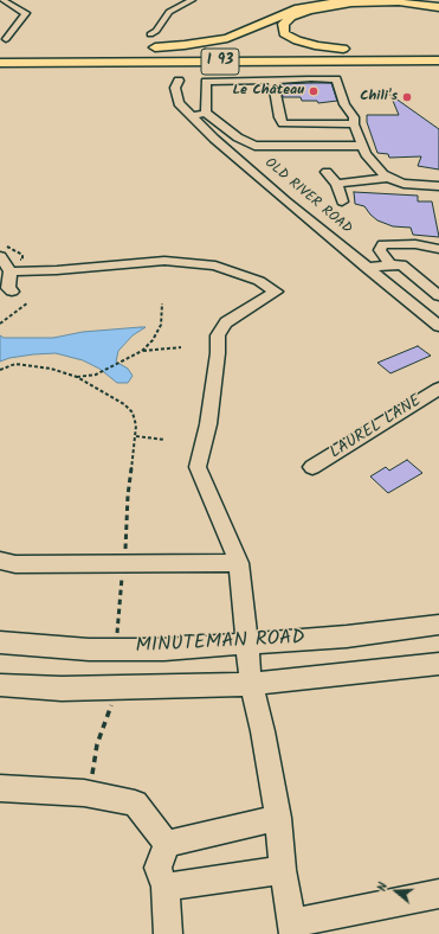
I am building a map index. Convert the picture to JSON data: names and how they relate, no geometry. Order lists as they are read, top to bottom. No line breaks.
{"streets":{"highway":["I 93"],"street":["OLD RIVER ROAD","LAUREL LANE","MINUTEMAN ROAD"]},"places":["Le Château","Chili's"],"north":"left"}
